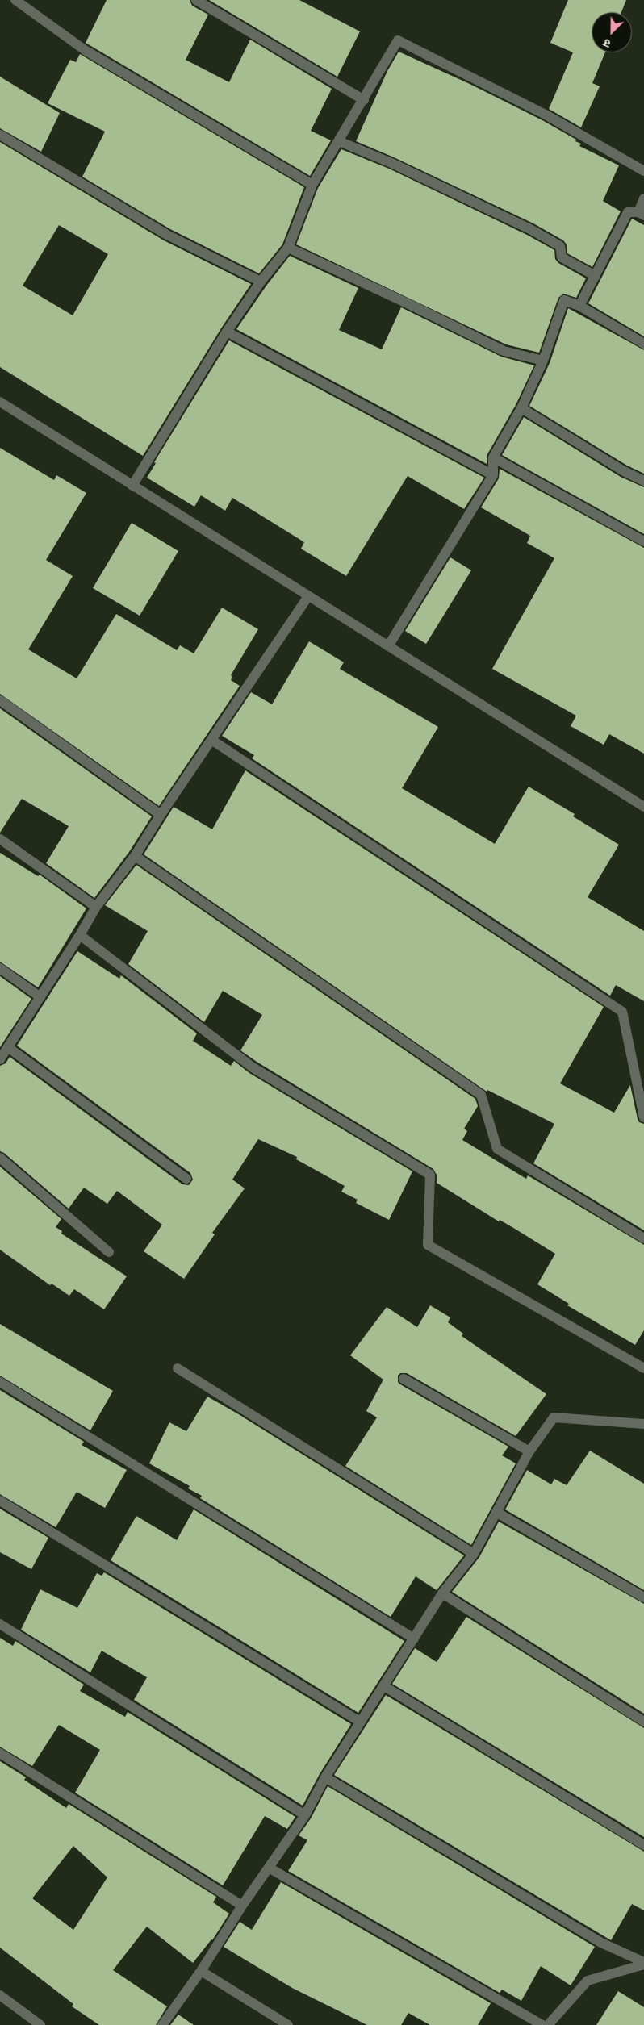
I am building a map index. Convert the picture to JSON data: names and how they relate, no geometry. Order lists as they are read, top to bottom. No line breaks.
{"north":"bottom left"}
